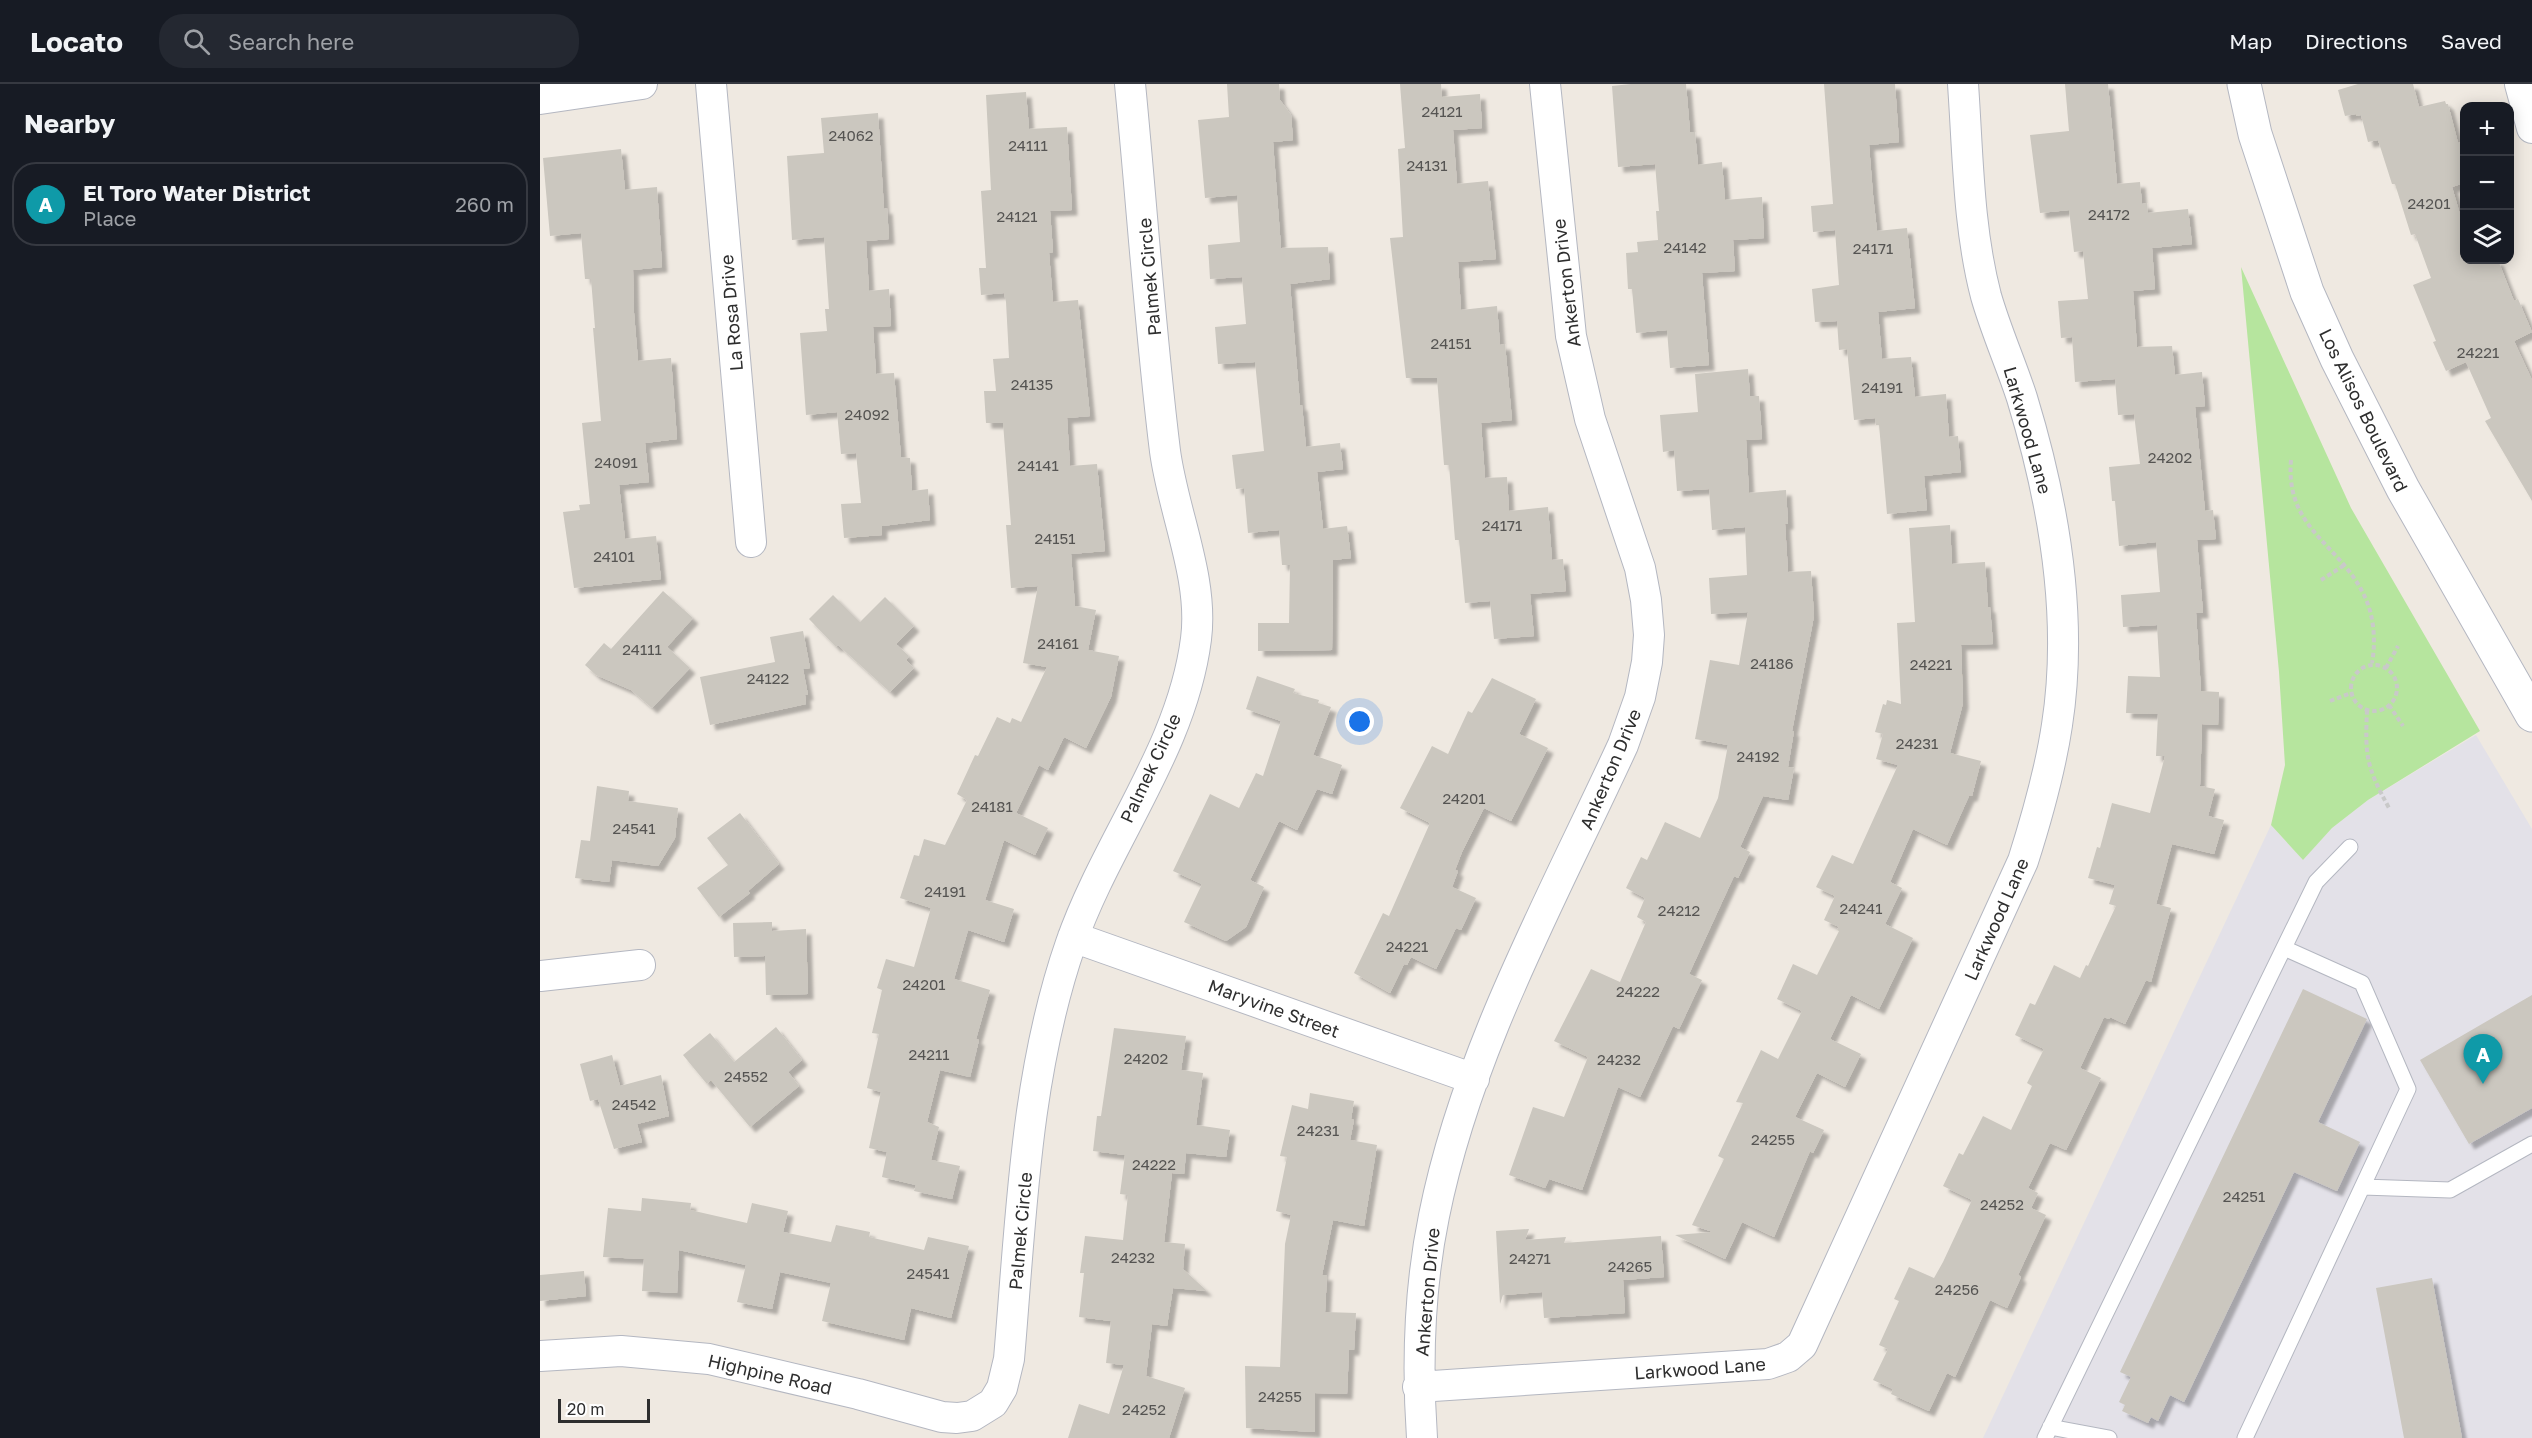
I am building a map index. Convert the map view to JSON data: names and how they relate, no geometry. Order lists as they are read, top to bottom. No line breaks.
{"streets":{"main road":["Los Alisos Boulevard"],"street":["Palmek Circle","Ankerton Drive","La Rosa Drive","Larkwood Lane","Maryvine Street","Highpine Road"]},"crossings":[["Palmek Circle","Maryvine Street"],["Palmek Circle","Highpine Road"],["Ankerton Drive","Larkwood Lane"],["Ankerton Drive","Maryvine Street"]],"house_numbers":["24121","24062","24111","24131","24201","24172","24121","24142","24171","24151","24221","24135","24191","24092","24202","24091","24141","24171","24151","24101","24161","24111","24186","24221","24122","24231","24192","24201","24181","24541","24191","24241","24212","24221","24201","24222","24211","24202","24232","24552","24542","24231","24255","24222","24251","24252","24232","24271","24265","24541","24256","24255","24252"],"scale_bar":"20 m","page":{"header":"Locato","search":"Search here","nav":["Map","Directions","Saved"],"heading":"Nearby","map_buttons":["+","−"],"list":[{"mark":"A","name":"El Toro Water District","note":"Place","value":"260 m"}],"pins":"A","scale":"20 m"}}
